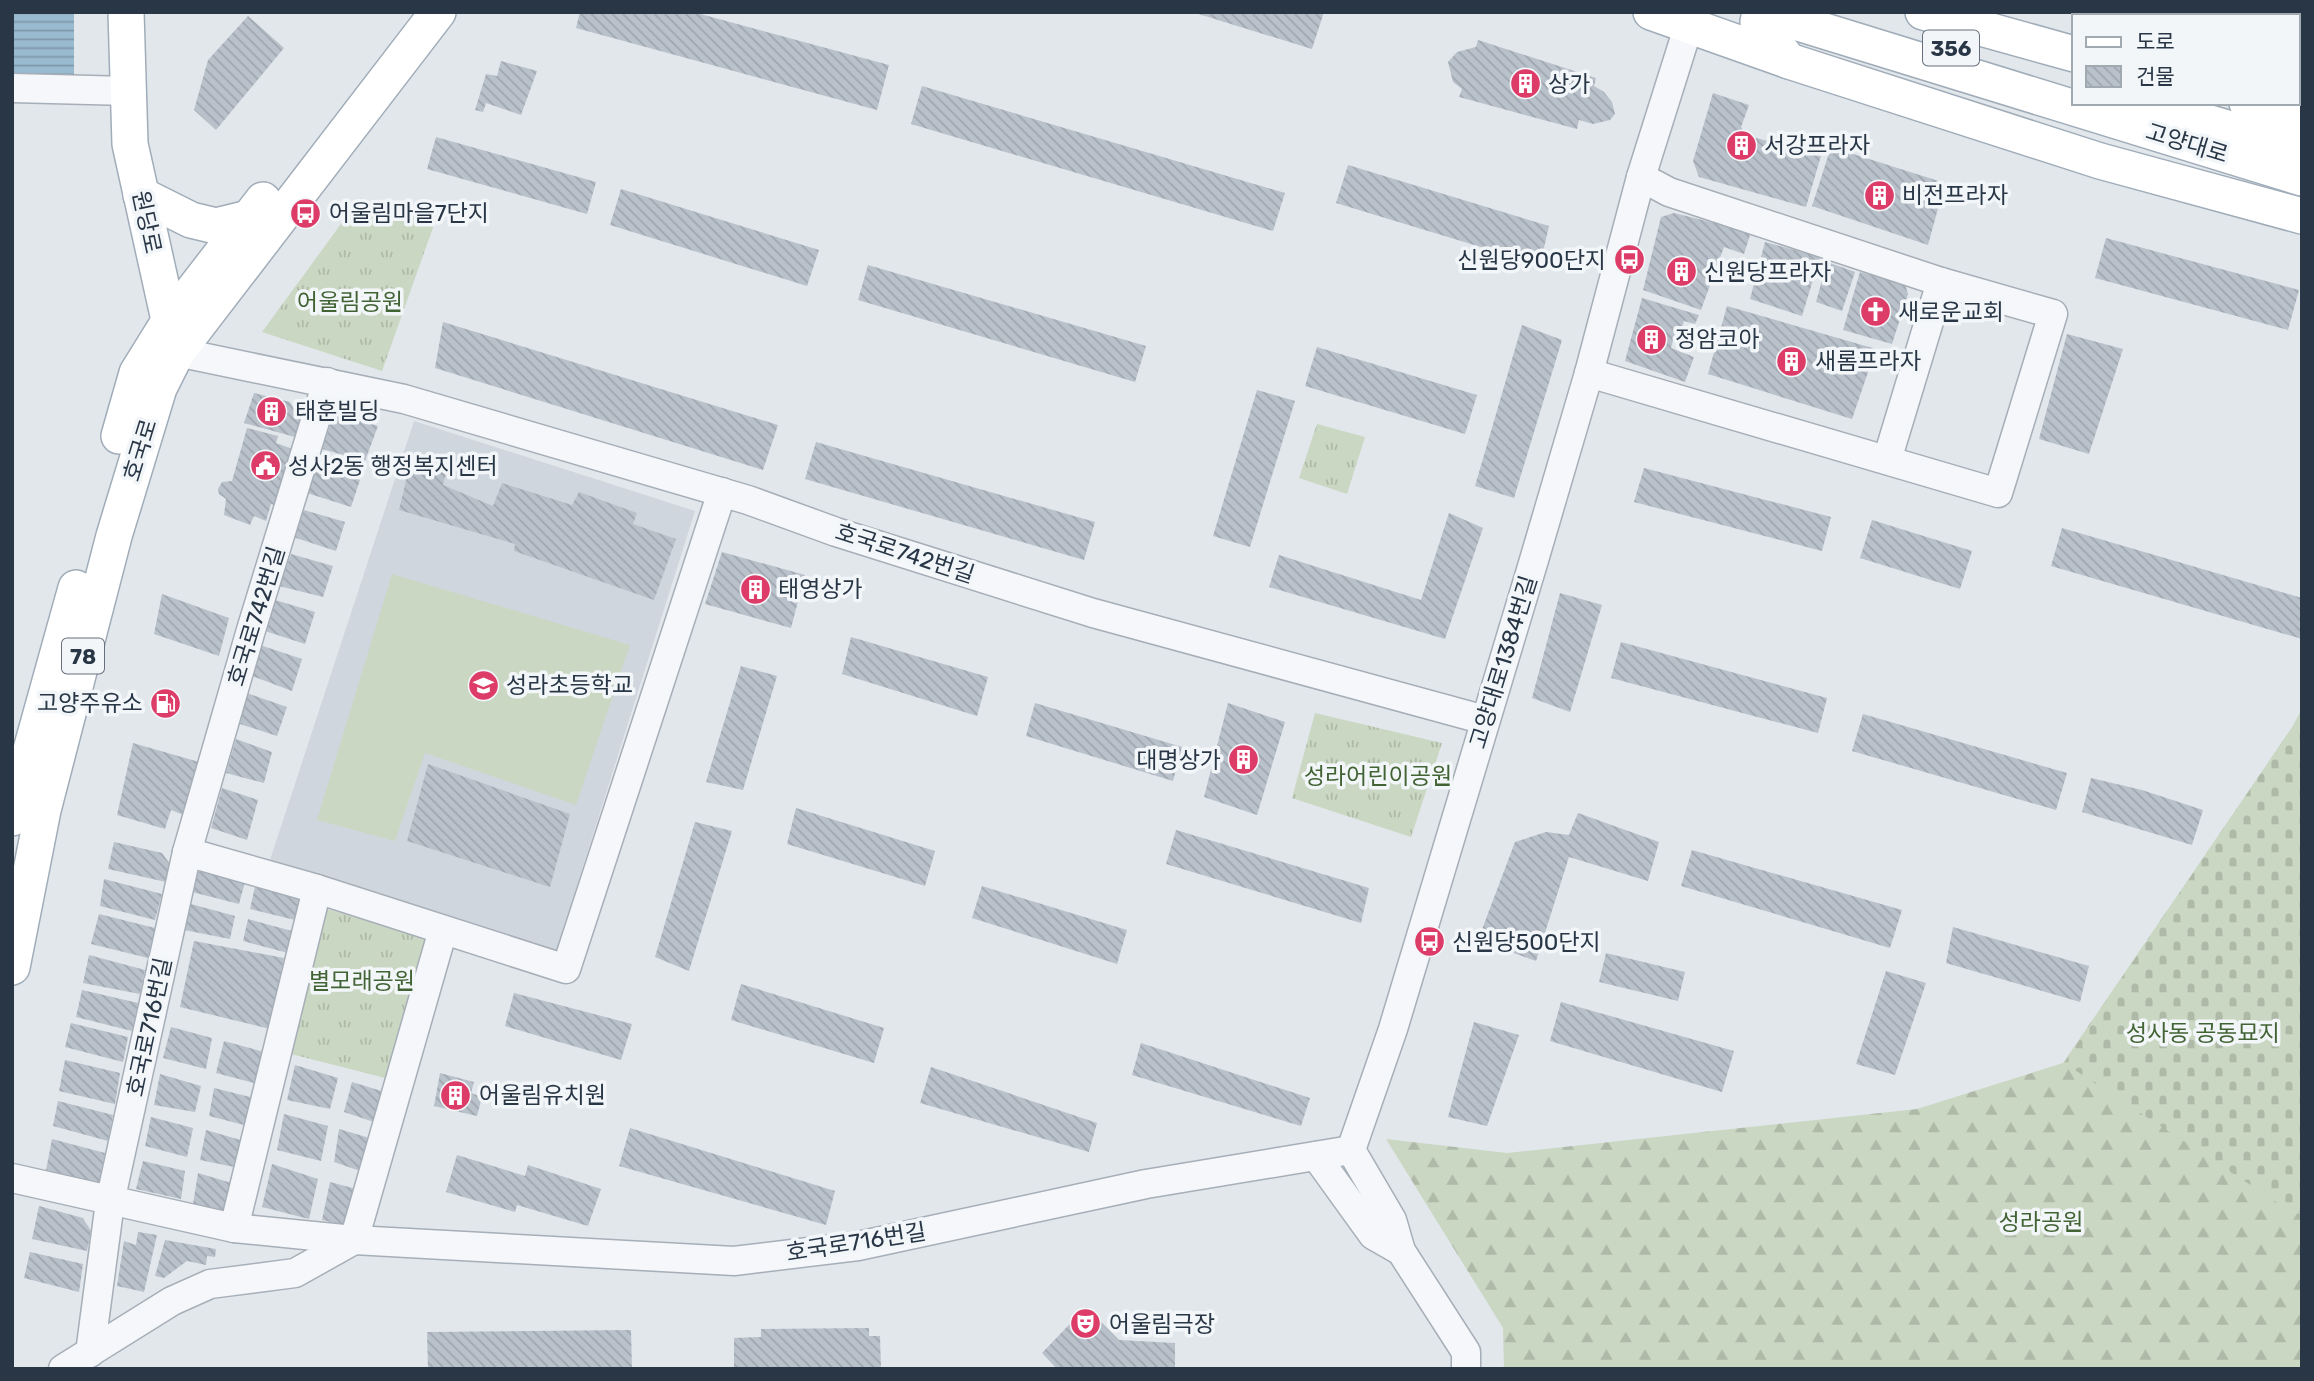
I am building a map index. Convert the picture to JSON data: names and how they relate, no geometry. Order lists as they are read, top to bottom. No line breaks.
{"streets":{"main road":["356","고양대로","원당로","호국로","78"],"street":["호국로742번길","고양대로1384번길","호국로716번길"]},"crossings":[["원당로","호국로"],["원당로","호국로742번길"],["호국로","호국로742번길"],["호국로742번길","고양대로1384번길"],["호국로742번길","호국로716번길"],["고양대로1384번길","호국로716번길"]],"parks":["어울림공원","성라어린이공원","별모래공원","성사동 공동묘지","성라공원"],"places":{"building":["상가","서강프라자","비전프라자","신원당프라자","정암코아","새롬프라자","태훈빌딩","태영상가","대명상가","어울림유치원"],"bus stop":["어울림마을7단지","신원당900단지","신원당500단지"],"church":["새로운교회"],"public building":["성사2동 행정복지센터"],"school or university":["성라초등학교"],"fuel station":["고양주유소"],"theatre":["어울림극장"]},"legend":["도로","건물"]}
